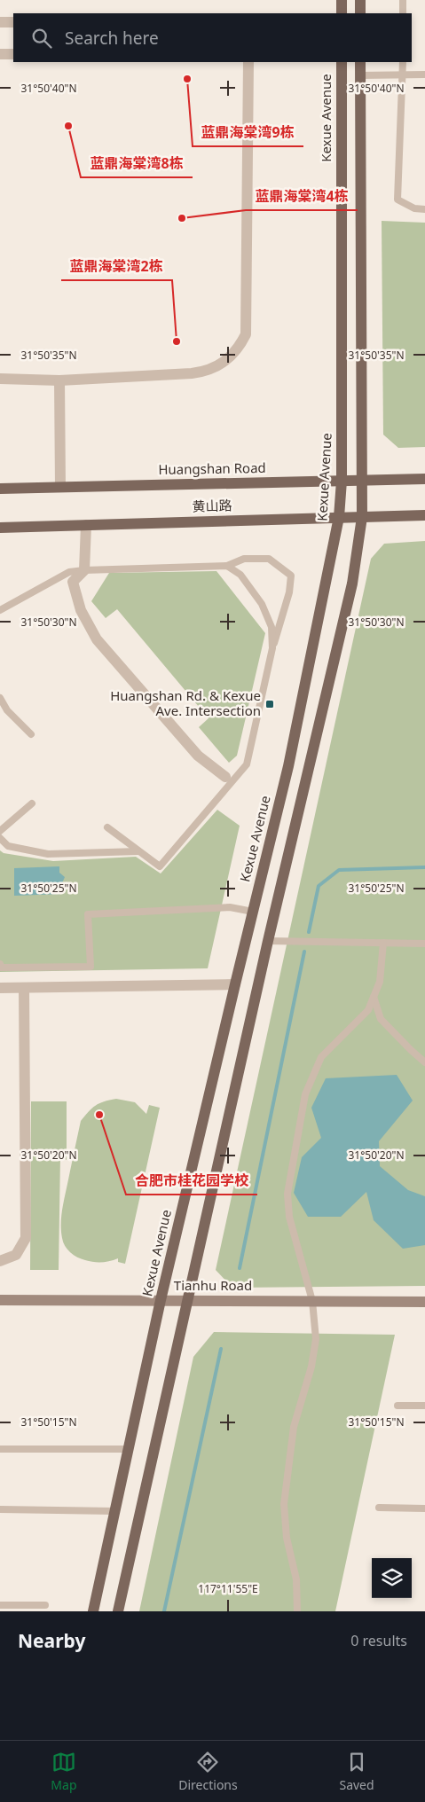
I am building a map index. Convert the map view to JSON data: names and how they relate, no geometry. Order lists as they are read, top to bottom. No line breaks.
{"streets":{"main road":["Kexue Avenue","Huangshan Road","黄山路"],"street":["Tianhu Road"]},"crossings":[["Kexue Avenue","Huangshan Road"],["Kexue Avenue","黄山路"],["Kexue Avenue","Tianhu Road"]],"places":{"other":["蓝鼎海棠湾9栋","蓝鼎海棠湾8栋","蓝鼎海棠湾4栋","蓝鼎海棠湾2栋","合肥市桂花园学校"],"transit":["Huangshan Rd. & Kexue Ave. Intersection"]},"page":{"search":"Search here","heading":["Nearby","0 results"],"nav":["Map","Directions","Saved"]},"coordinates":["31°50'40\"N","31°50'35\"N","31°50'30\"N","31°50'25\"N","31°50'20\"N","31°50'15\"N","117°11'55\"E"]}
